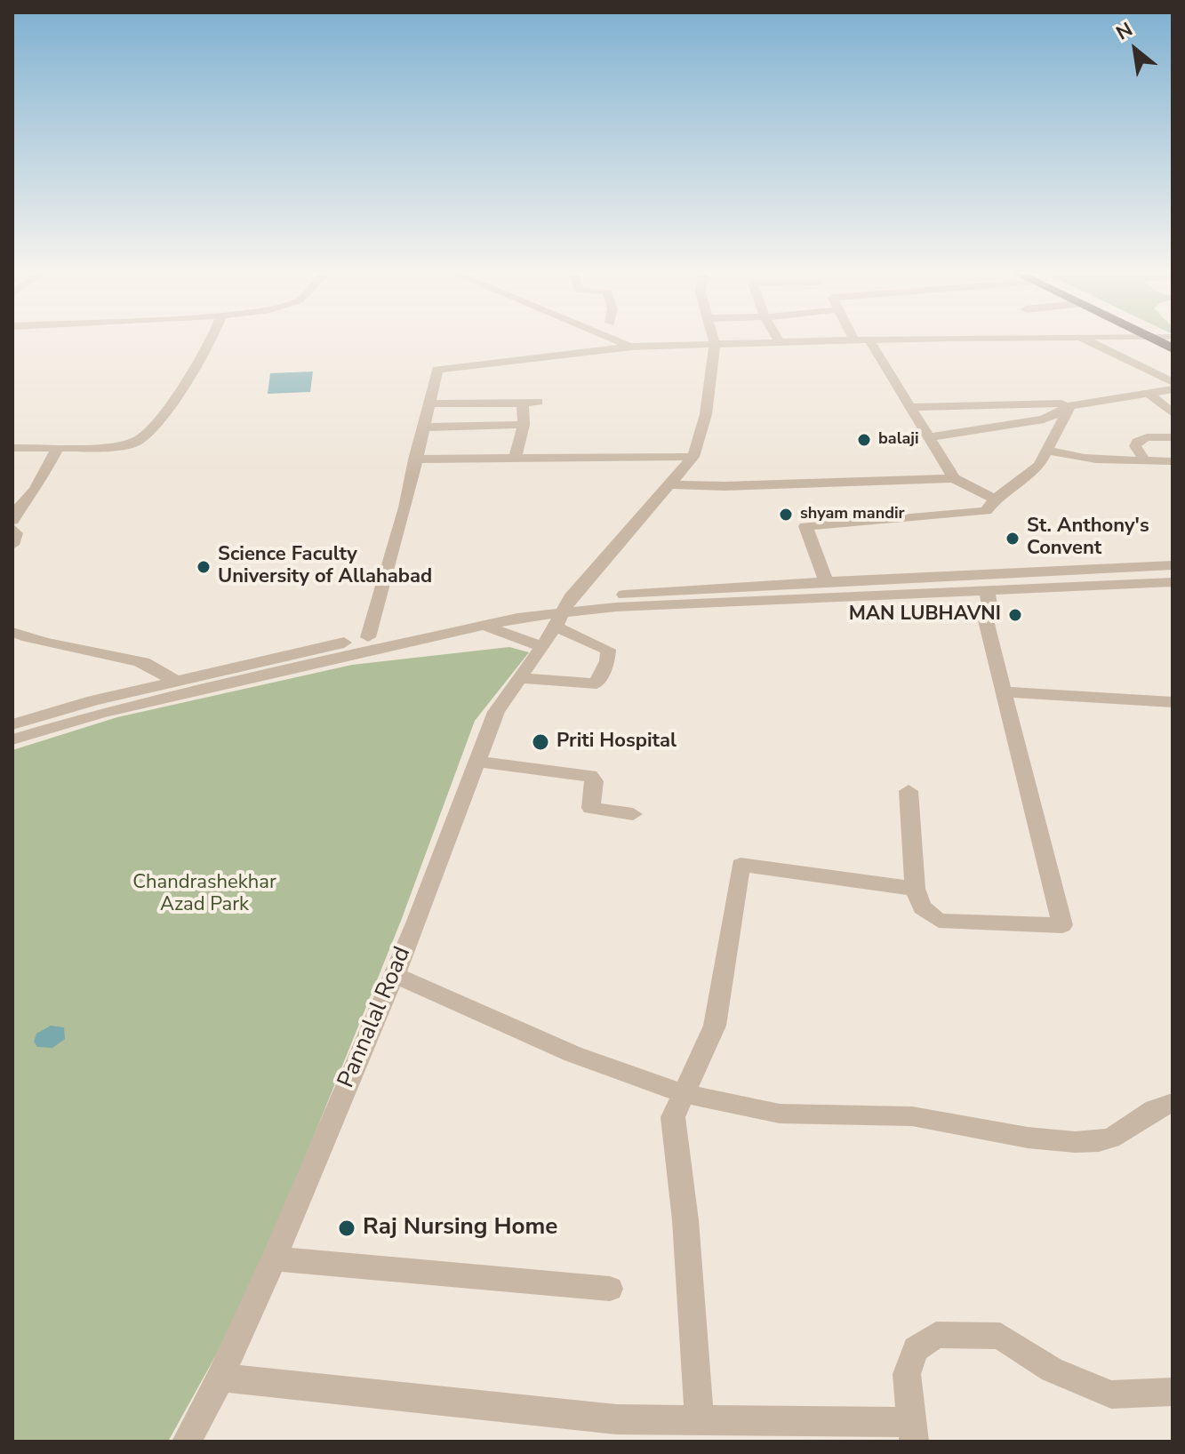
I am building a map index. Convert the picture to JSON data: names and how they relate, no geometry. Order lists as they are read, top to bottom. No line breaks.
{"streets":{"street":["Pannalal Road"]},"parks":["Chandrashekhar Azad Park"],"places":["balaji","shyam mandir","St. Anthony's Convent","Science Faculty University of Allahabad","MAN LUBHAVNI","Priti Hospital","Raj Nursing Home"],"north":"top left"}
